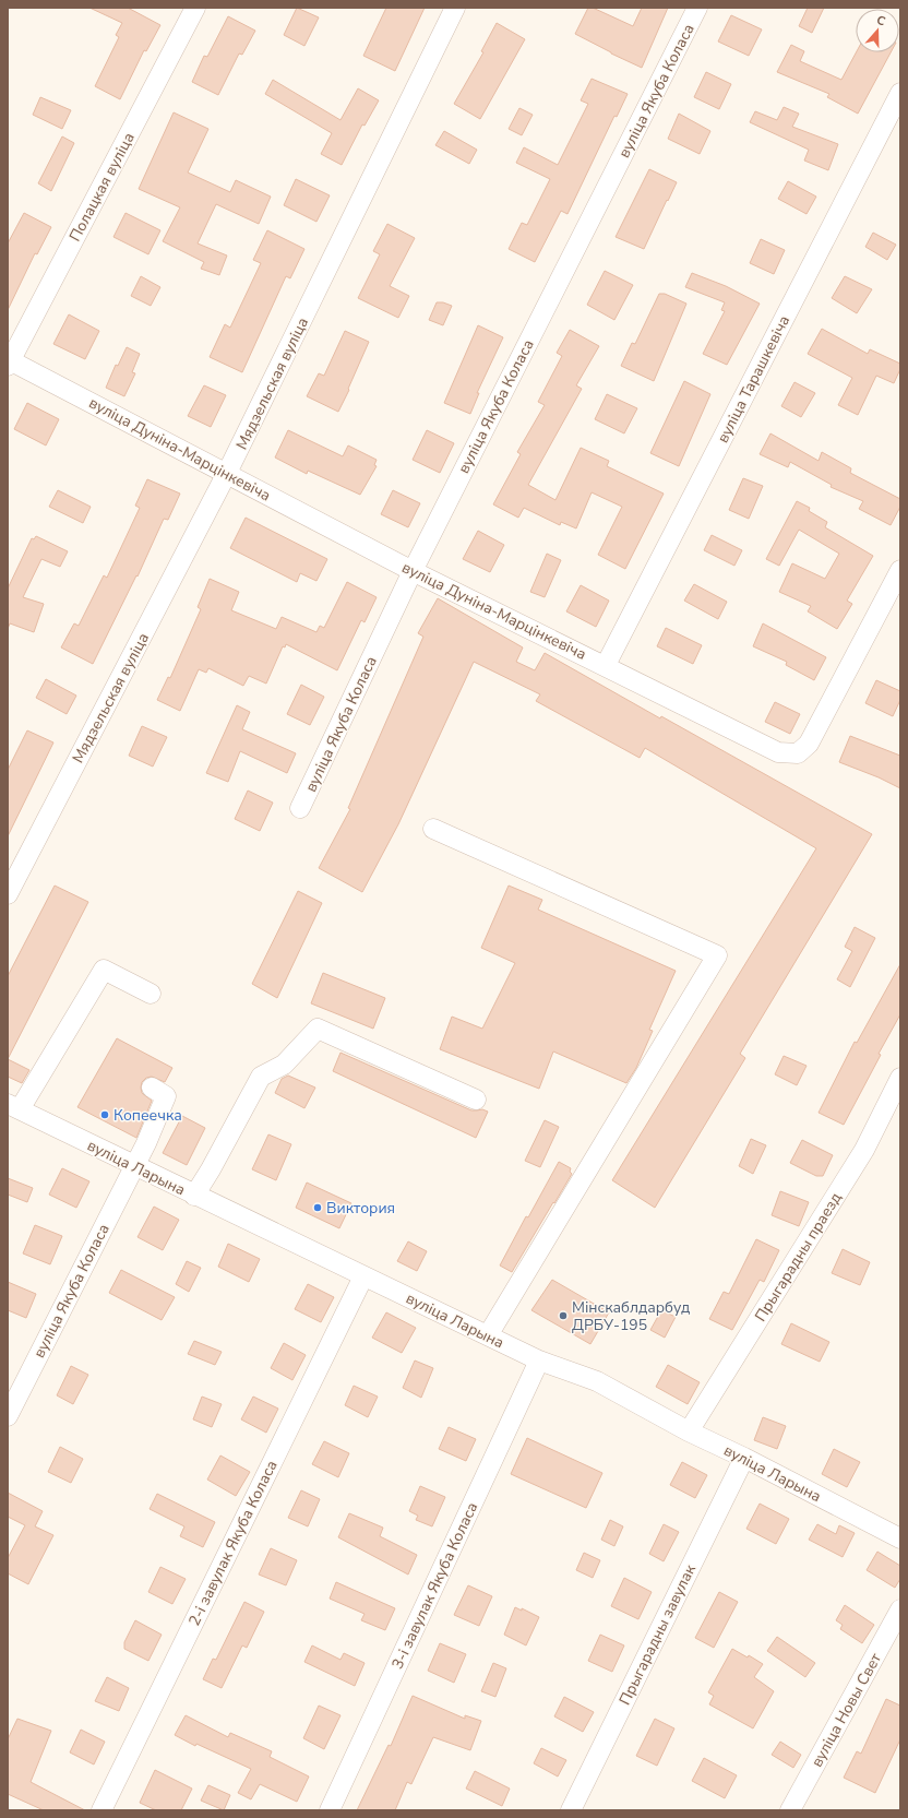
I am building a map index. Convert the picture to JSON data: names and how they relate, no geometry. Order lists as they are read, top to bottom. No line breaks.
{"streets":{"street":["вуліца Якуба Коласа","Полацкая вуліца","вуліца Тарашкевіча","Мядзельская вуліца","вуліца Дуніна-Марцінкевіча","вуліца Ларына","Прыгарадны праезд","2-і завулак Якуба Коласа","3-і завулак Якуба Коласа","Прыгарадны завулак","вуліца Новы Свет"]},"crossings":[["вуліца Якуба Коласа","вуліца Дуніна-Марцінкевіча"],["вуліца Якуба Коласа","вуліца Ларына"],["Полацкая вуліца","вуліца Дуніна-Марцінкевіча"],["вуліца Тарашкевіча","вуліца Дуніна-Марцінкевіча"],["Мядзельская вуліца","вуліца Дуніна-Марцінкевіча"],["вуліца Ларына","Прыгарадны праезд"],["вуліца Ларына","2-і завулак Якуба Коласа"],["вуліца Ларына","3-і завулак Якуба Коласа"],["вуліца Ларына","Прыгарадны завулак"]],"places":["Копеечка","Виктория","Мінскаблдарбуд ДРБУ-195"],"north":"top"}
